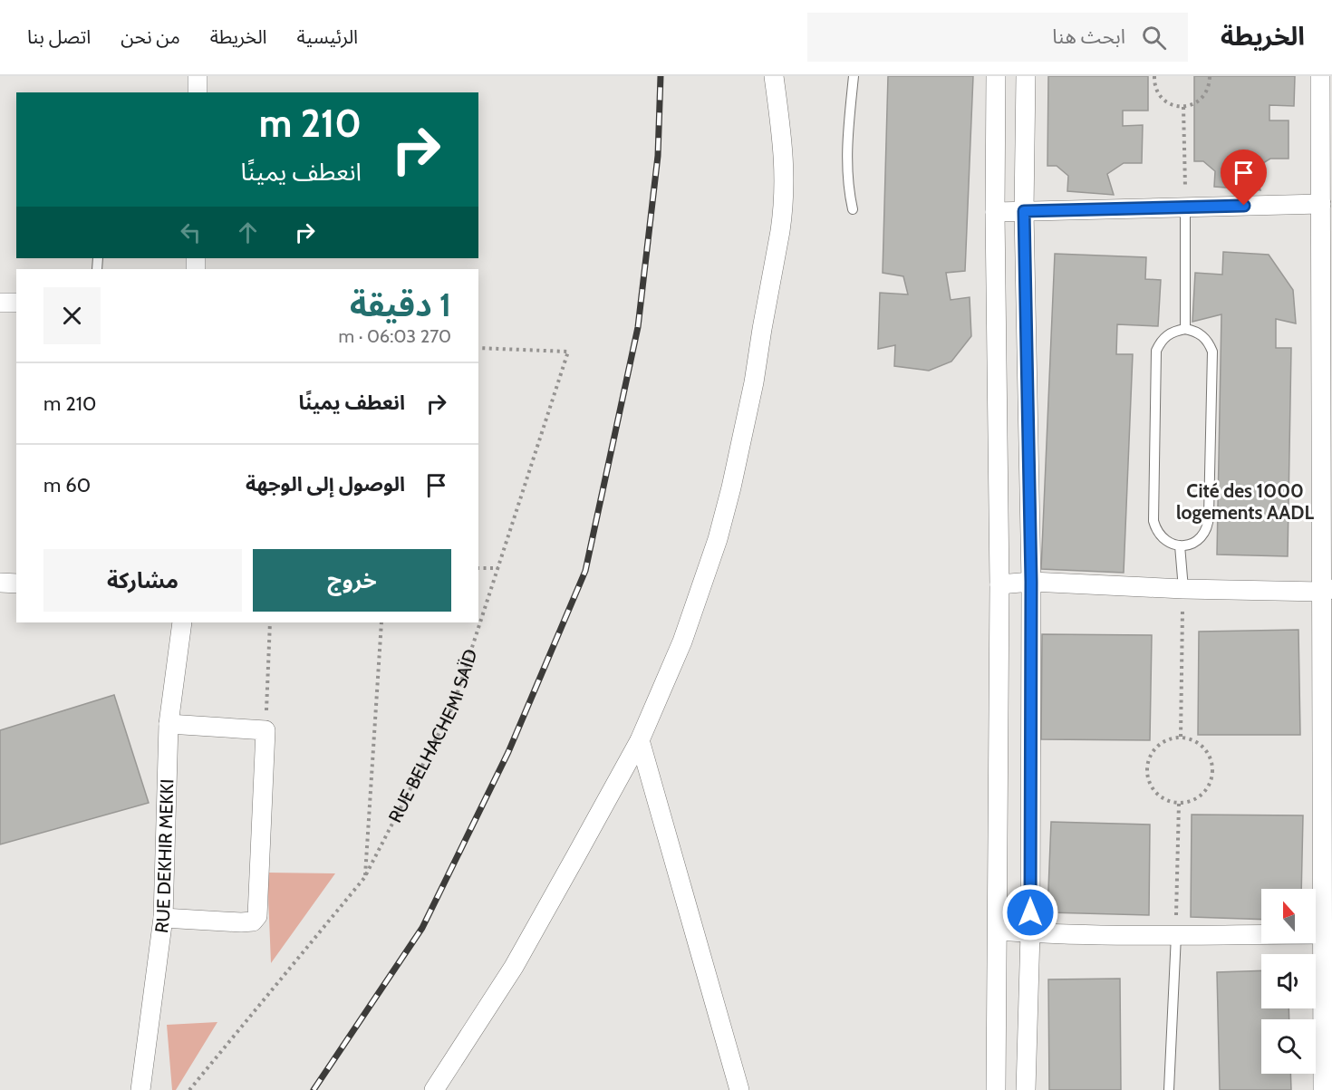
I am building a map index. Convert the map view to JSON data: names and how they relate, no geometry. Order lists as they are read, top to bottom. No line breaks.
{"streets":{"street":["RUE DEKHIR MEKKI"],"path":["RUE BELHACHEMI SAÏD"]},"districts":["Cité des 1000 logements AADL"],"north":"top","page":{"header":"الخريطة","search":"ابحث هنا","nav":["الرئيسية","الخريطة","من نحن","اتصل بنا"],"turn":["210 m","انعطف يمينًا"],"heading":["1 دقيقة","270 m · 06:03"],"list":[{"name":"انعطف يمينًا","value":"210 m"},{"name":"الوصول إلى الوجهة","value":"60 m"}],"buttons":["خروج","مشاركة"]}}
